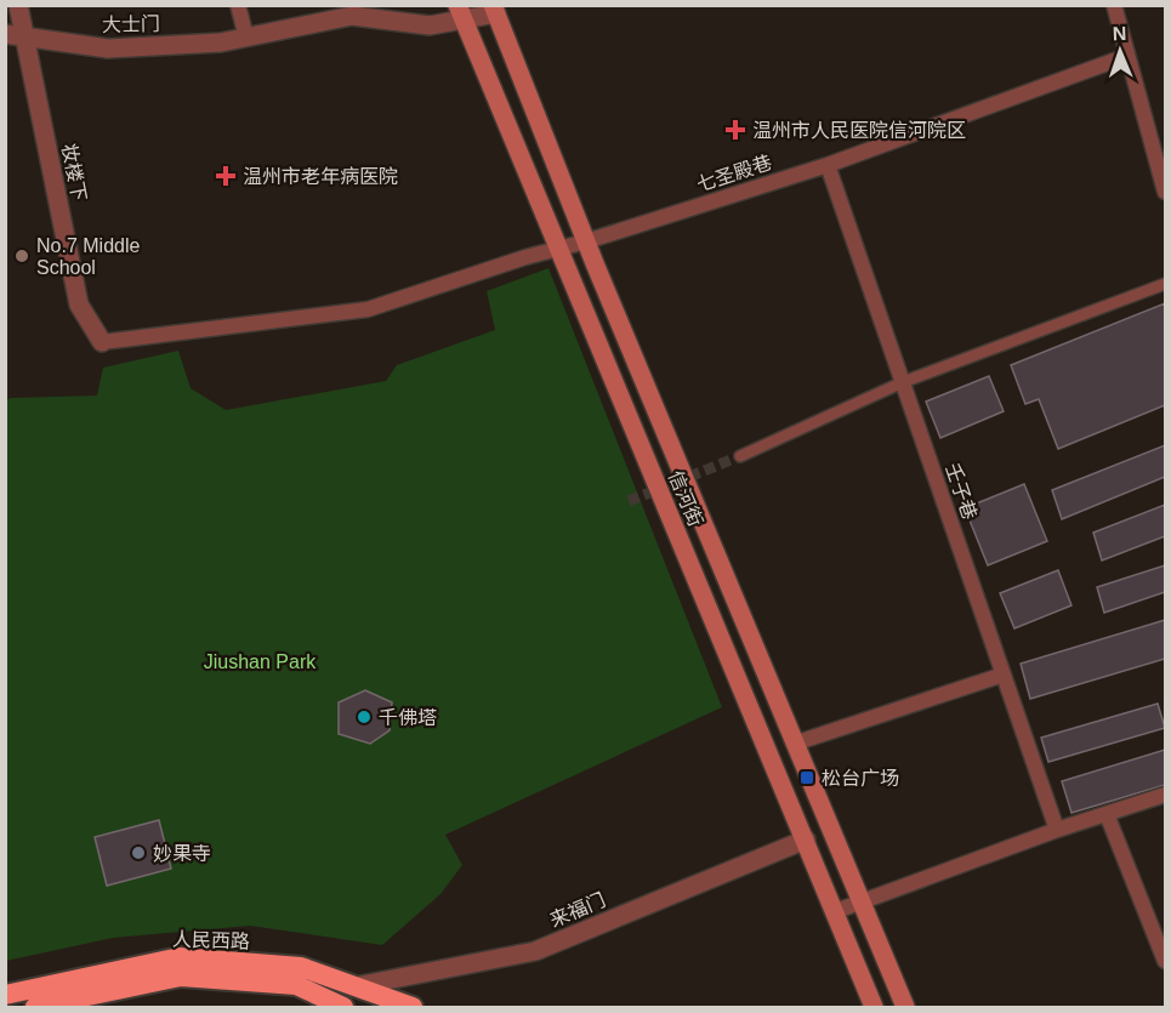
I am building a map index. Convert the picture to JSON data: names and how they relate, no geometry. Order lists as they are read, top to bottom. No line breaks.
{"streets":{"highway":["人民西路"],"main road":["信河街"],"street":["大士门","妆楼下","七圣殿巷","壬子巷","来福门"]},"crossings":[["大士门","妆楼下"],["大士门","信河街"],["妆楼下","七圣殿巷"],["七圣殿巷","壬子巷"],["七圣殿巷","信河街"],["信河街","来福门"],["来福门","人民西路"]],"parks":["Jiushan Park"],"places":{"health":["温州市人民医院信河院区","温州市老年病医院"],"other":["No.7 Middle School","千佛塔","妙果寺"],"transit":["松台广场"]},"north":"top"}
